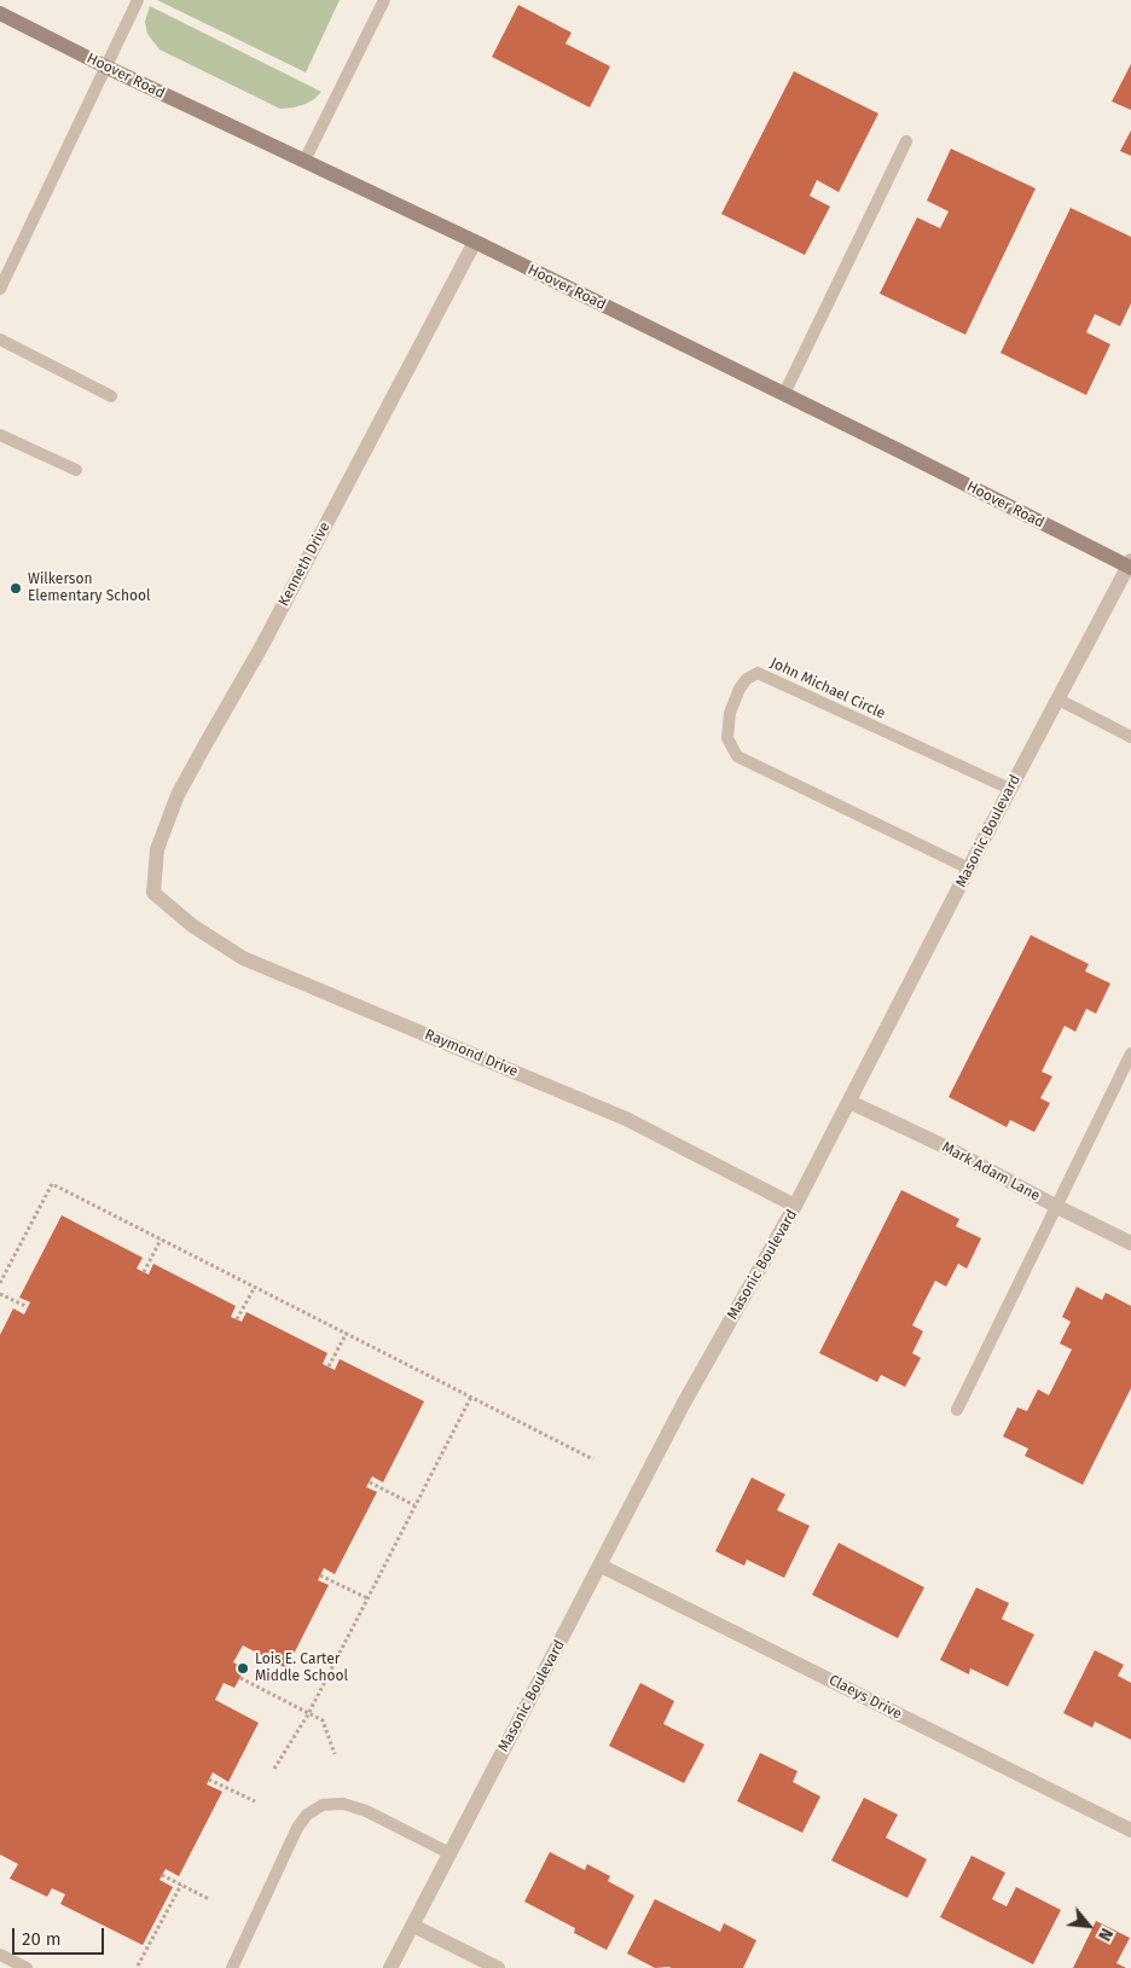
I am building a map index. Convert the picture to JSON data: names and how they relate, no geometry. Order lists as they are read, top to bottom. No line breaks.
{"streets":{"main road":["Hoover Road"],"street":["Kenneth Drive","Masonic Boulevard","Raymond Drive","Mark Adam Lane","Claeys Drive"],"lane":["John Michael Circle"]},"crossings":[["Hoover Road","Kenneth Drive"],["Hoover Road","Masonic Boulevard"],["Kenneth Drive","Raymond Drive"],["John Michael Circle","Masonic Boulevard"],["Masonic Boulevard","Raymond Drive"],["Masonic Boulevard","Mark Adam Lane"],["Masonic Boulevard","Claeys Drive"]],"places":["Wilkerson Elementary School","Lois E. Carter Middle School"],"scale_bar":"20 m","north":"bottom right"}
